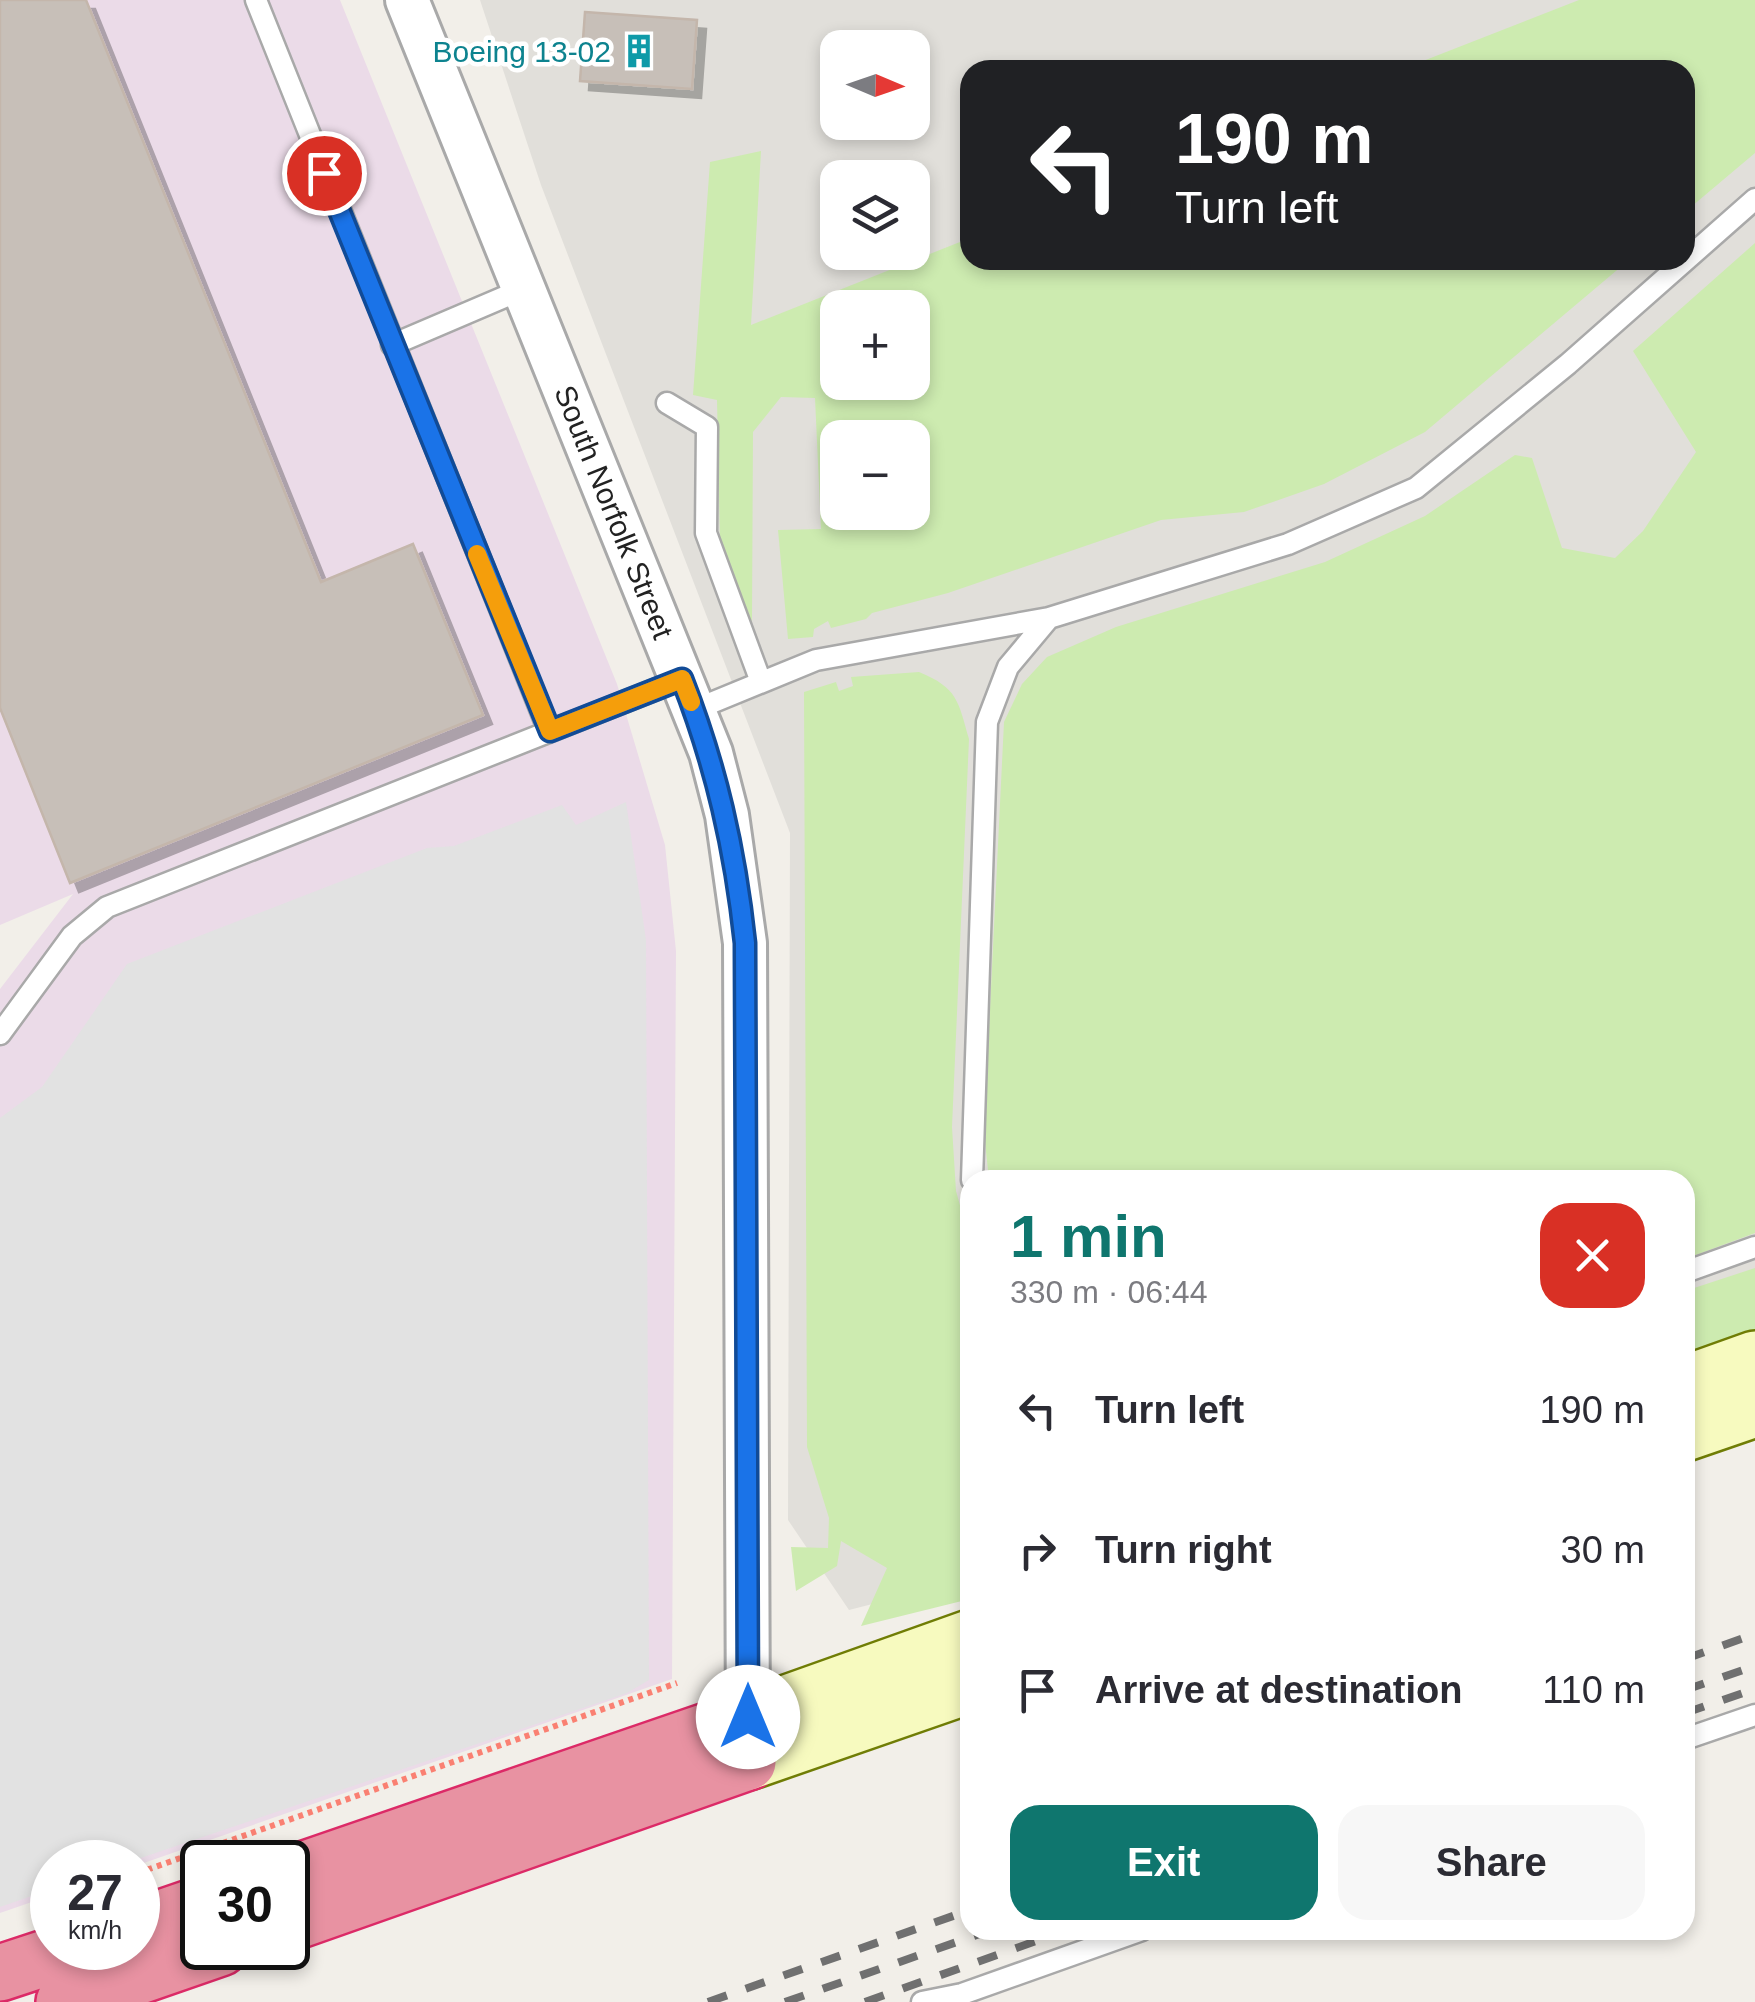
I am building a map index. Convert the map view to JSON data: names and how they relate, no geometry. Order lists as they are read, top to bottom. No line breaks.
{"streets":{"street":["South Norfolk Street"]},"places":{"building":["Boeing 13-02"]},"north":"right","page":{"map_buttons":["+","−"],"turn":["190 m","Turn left"],"heading":["1 min","330 m · 06:44"],"list":[{"name":"Turn left","value":"190 m"},{"name":"Turn right","value":"30 m"},{"name":"Arrive at destination","value":"110 m"}],"buttons":["Exit","Share"],"speed":"27 km/h","limit":"30"}}
